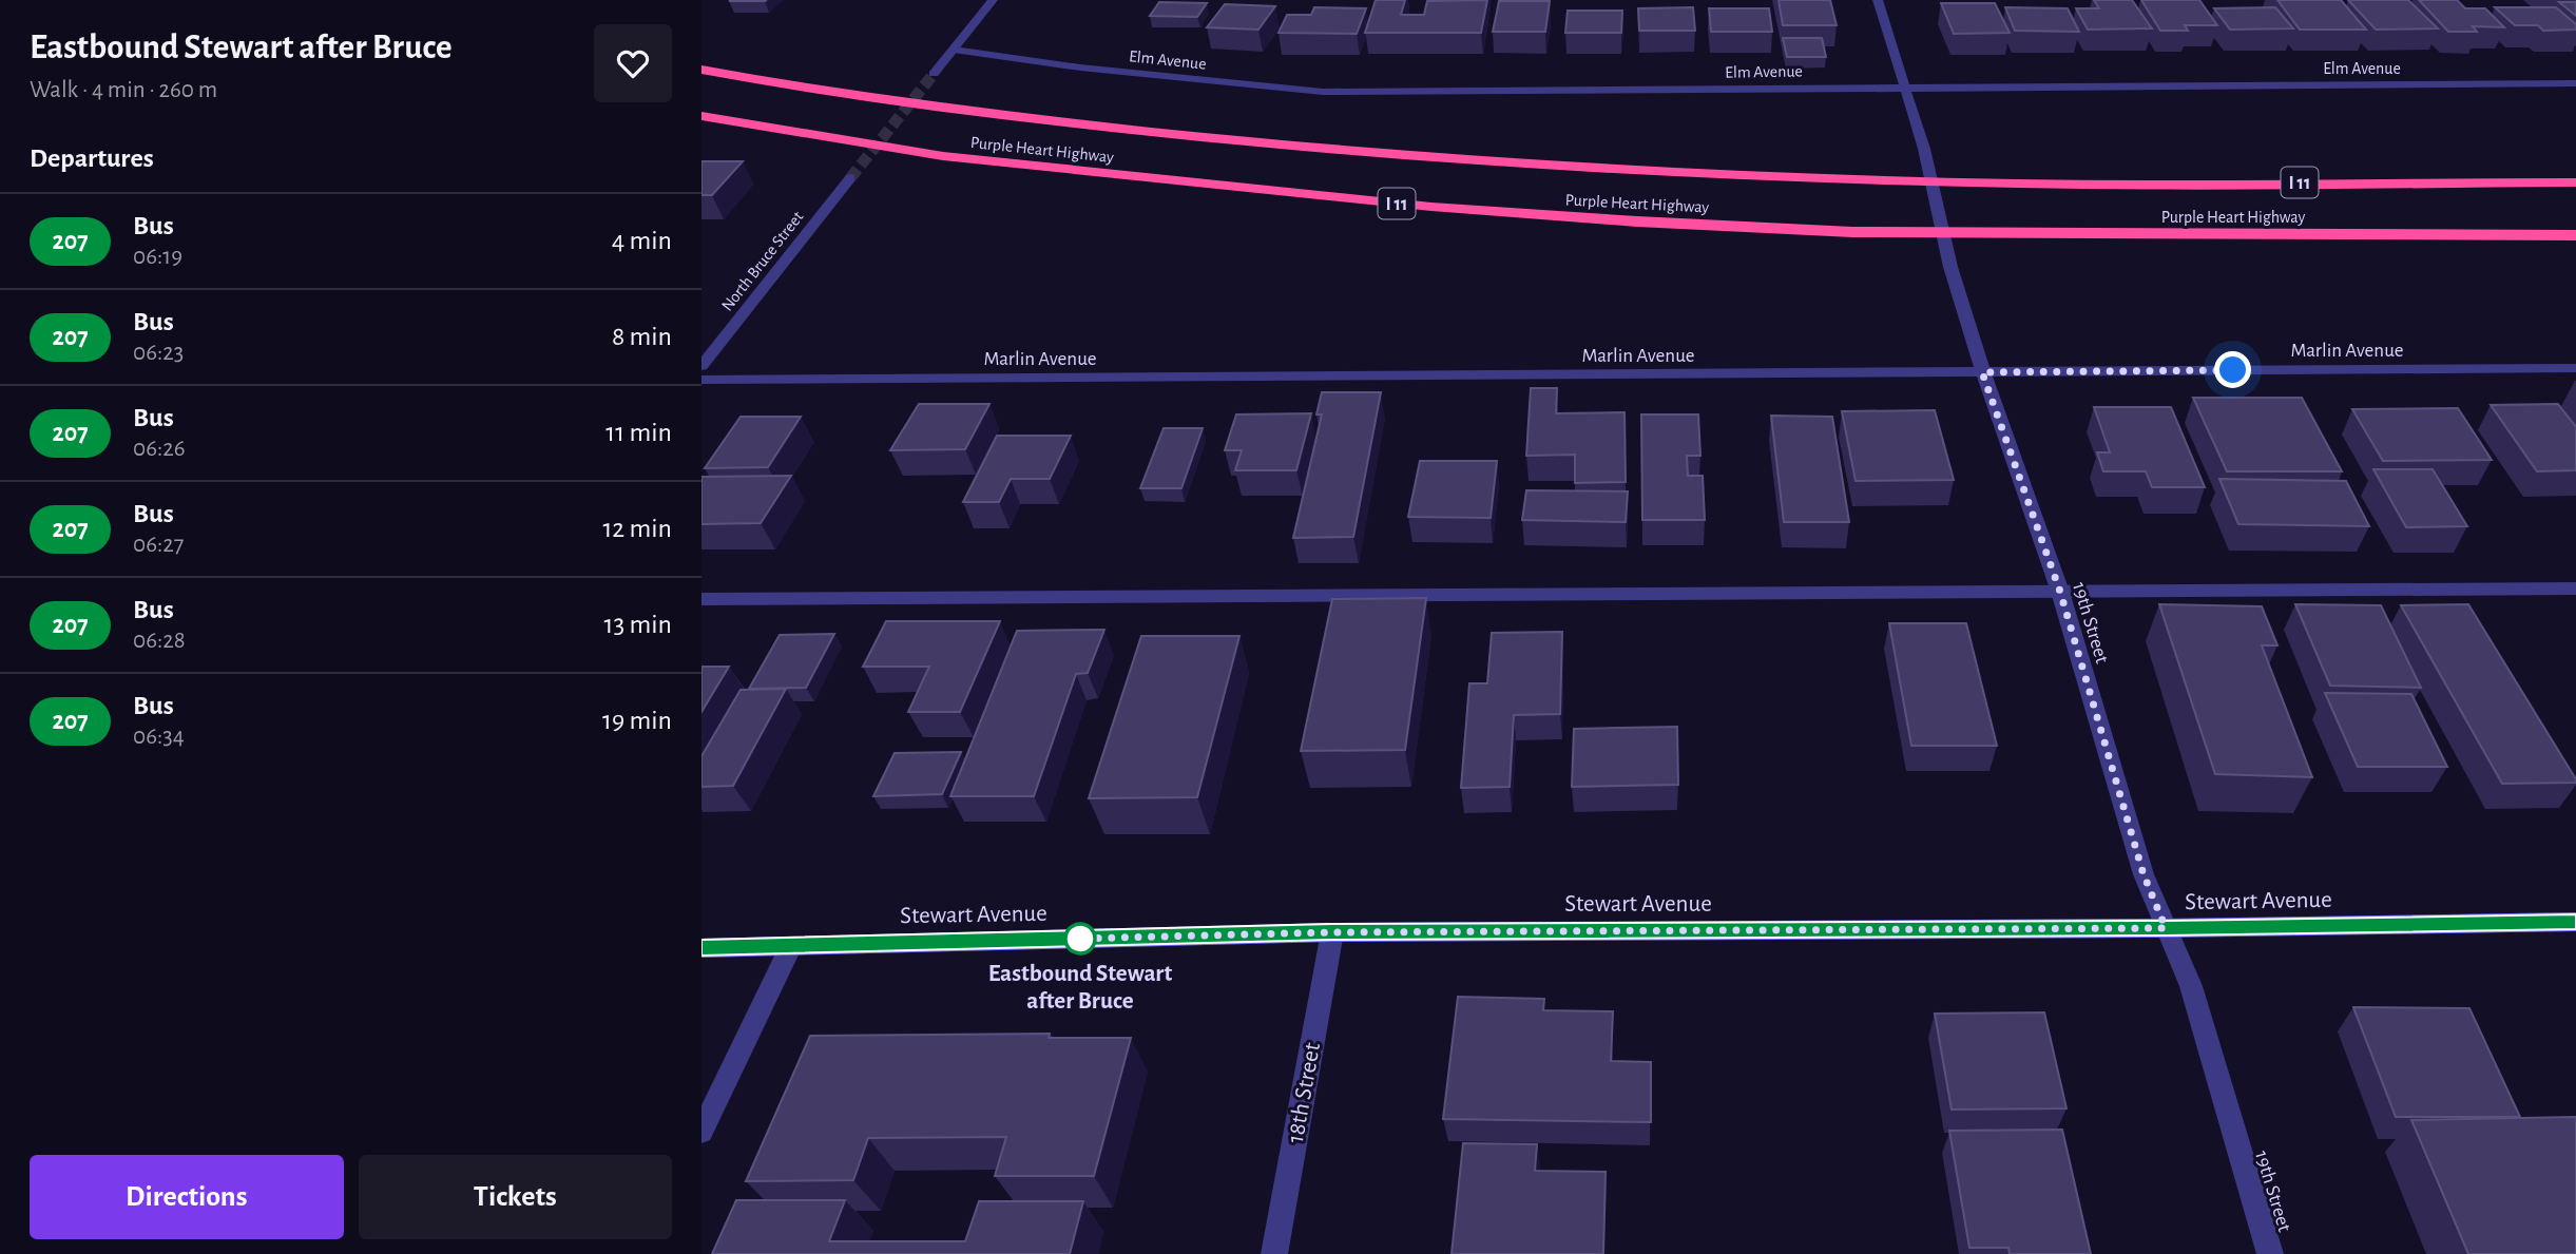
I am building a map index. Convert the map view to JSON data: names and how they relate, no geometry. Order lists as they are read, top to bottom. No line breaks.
{"streets":{"highway":["Purple Heart Highway","I 11"],"main road":["Stewart Avenue"],"street":["Elm Avenue","North Bruce Street","Marlin Avenue","19th Street","18th Street"]},"crossings":[["Elm Avenue","19th Street"],["Marlin Avenue","19th Street"],["19th Street","Stewart Avenue"],["Stewart Avenue","18th Street"]],"places":["Eastbound Stewart after Bruce"],"lines":["bus line 207"],"page":{"heading":[["Eastbound Stewart after Bruce","Walk · 4 min · 260 m"],"Departures"],"list":[{"mark":"207","name":"Bus","note":"06:19","value":"4 min"},{"mark":"207","name":"Bus","note":"06:23","value":"8 min"},{"mark":"207","name":"Bus","note":"06:26","value":"11 min"},{"mark":"207","name":"Bus","note":"06:27","value":"12 min"},{"mark":"207","name":"Bus","note":"06:28","value":"13 min"},{"mark":"207","name":"Bus","note":"06:34","value":"19 min"}],"buttons":["Directions","Tickets"]}}
